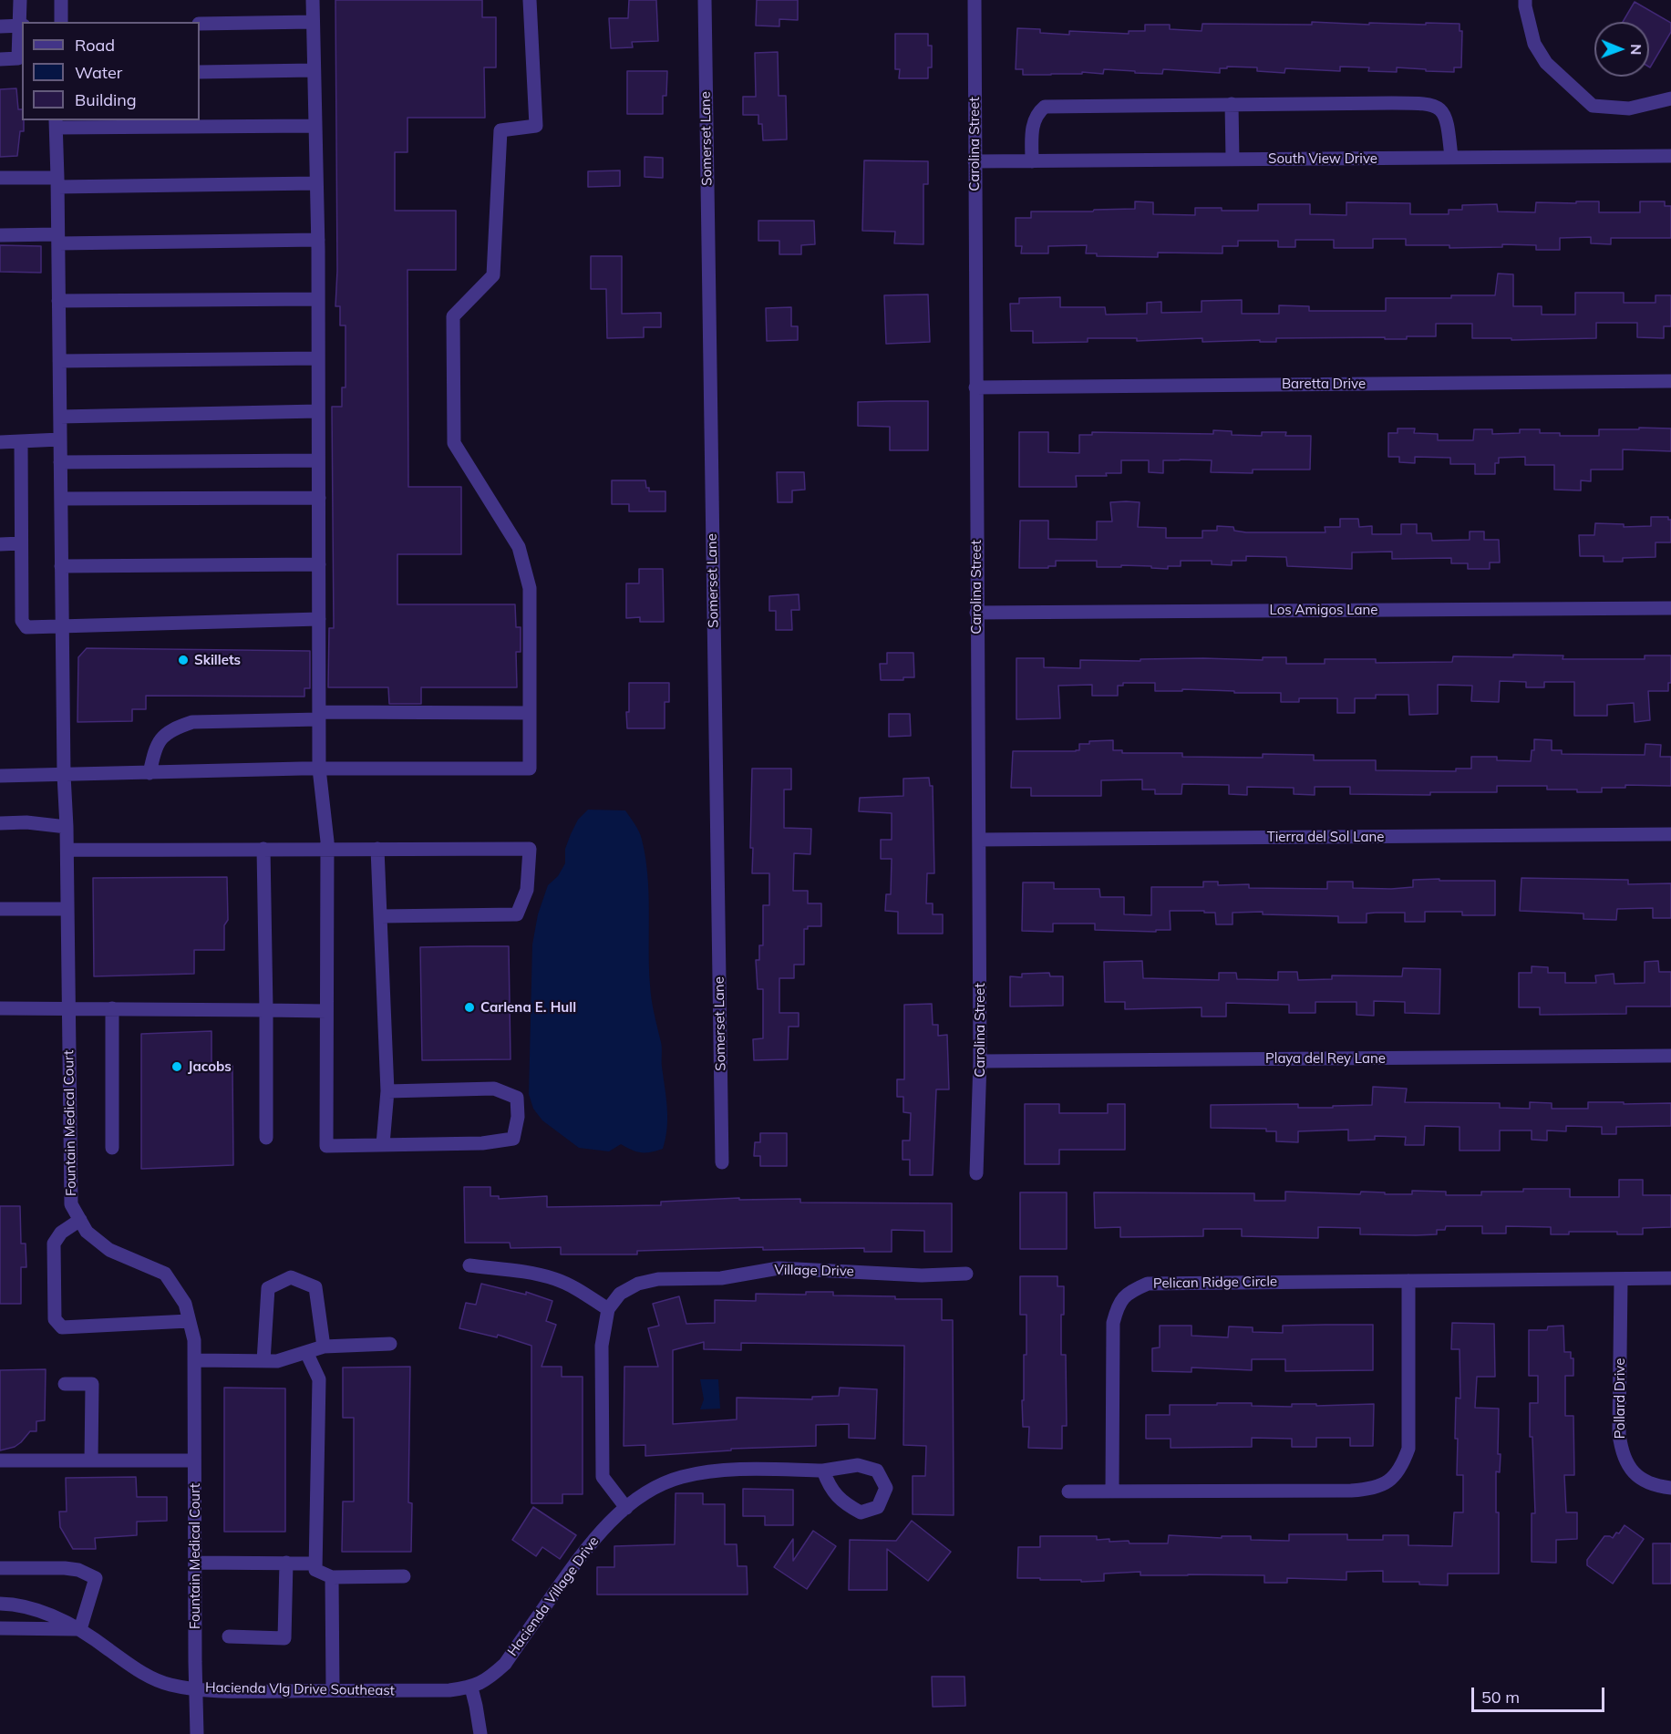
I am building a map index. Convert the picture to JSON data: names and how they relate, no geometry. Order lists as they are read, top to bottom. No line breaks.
{"streets":{"street":["Somerset Lane","Carolina Street","South View Drive","Baretta Drive","Los Amigos Lane","Tierra del Sol Lane","Playa del Rey Lane","Fountain Medical Court","Village Drive","Pelican Ridge Circle","Pollard Drive","Hacienda Village Drive","Hacienda Vlg Drive Southeast"]},"crossings":[["Carolina Street","South View Drive"],["Carolina Street","Baretta Drive"],["Carolina Street","Los Amigos Lane"],["Carolina Street","Tierra del Sol Lane"],["Carolina Street","Playa del Rey Lane"],["Fountain Medical Court","Hacienda Vlg Drive Southeast"],["Pelican Ridge Circle","Pollard Drive"],["Hacienda Village Drive","Hacienda Vlg Drive Southeast"]],"places":["Skillets","Carlena E. Hull","Jacobs"],"legend":["Road","Water","Building"],"scale_bar":"50 m","north":"right"}
